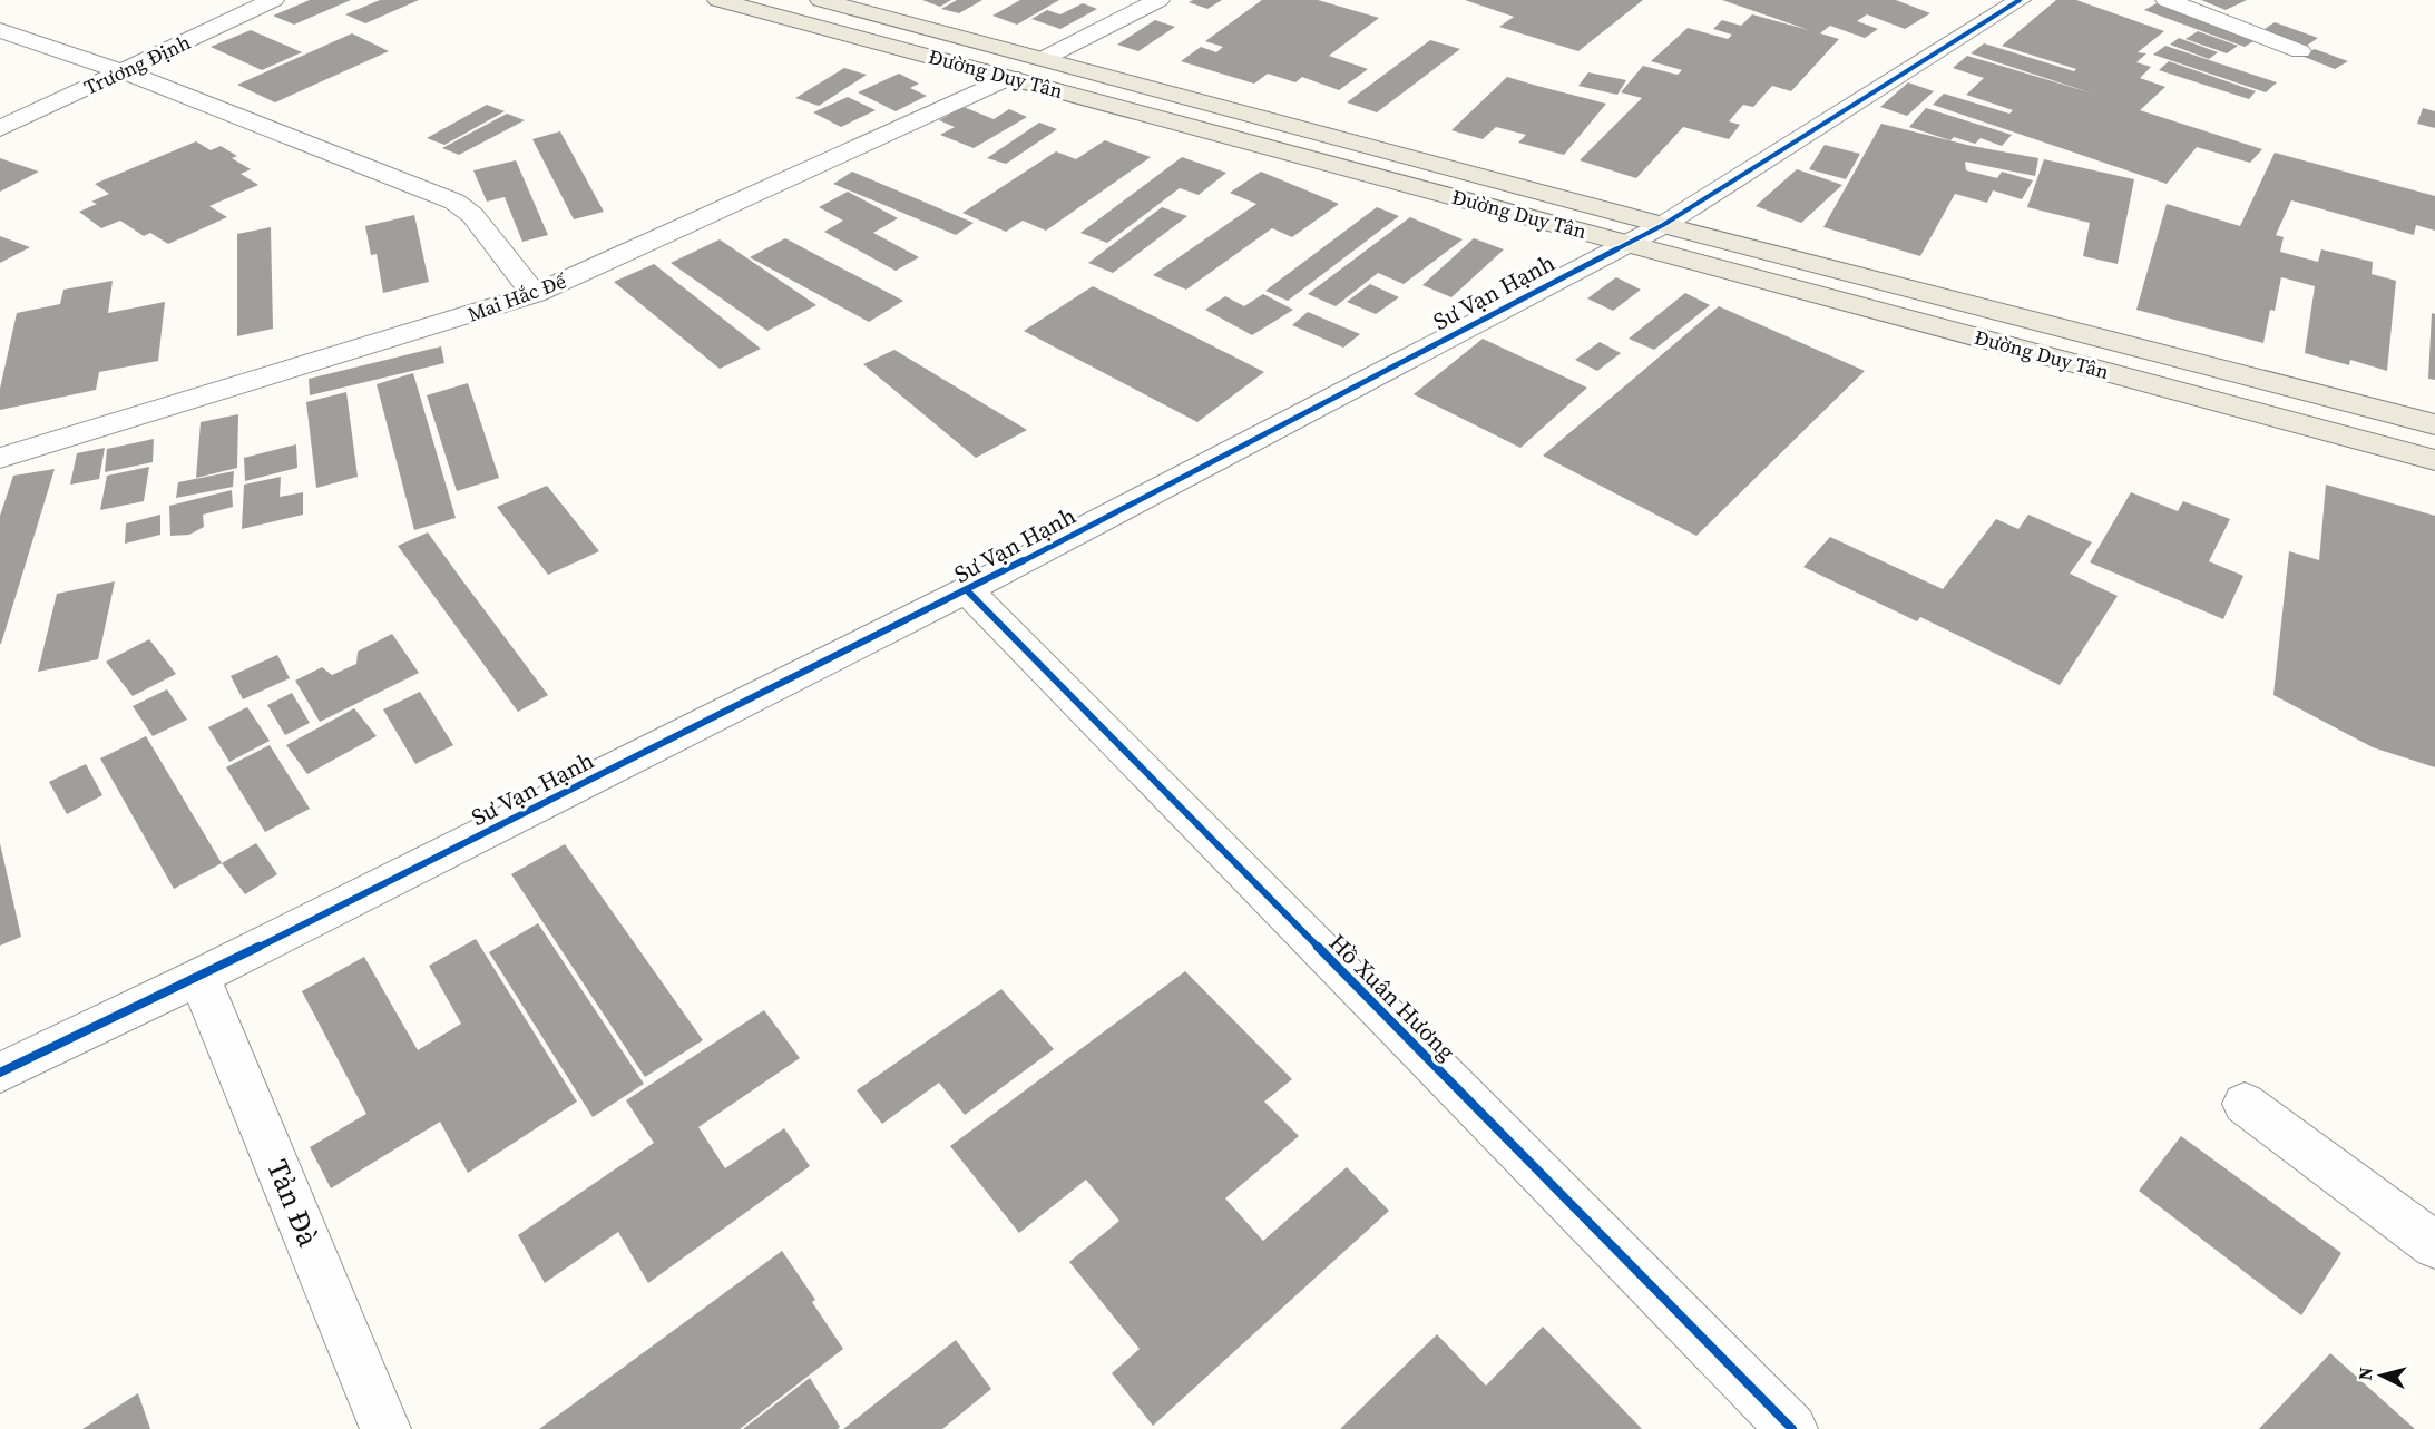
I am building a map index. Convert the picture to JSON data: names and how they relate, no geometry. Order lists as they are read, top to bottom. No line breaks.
{"streets":{"main road":["Đường Duy Tân"],"street":["Trương Định","Sư Vạn Hạnh","Mai Hắc Đế","Hồ Xuân Hương","Tản Đà"]},"crossings":[["Đường Duy Tân","Sư Vạn Hạnh"],["Đường Duy Tân","Mai Hắc Đế"],["Sư Vạn Hạnh","Hồ Xuân Hương"],["Sư Vạn Hạnh","Tản Đà"]],"north":"left"}
